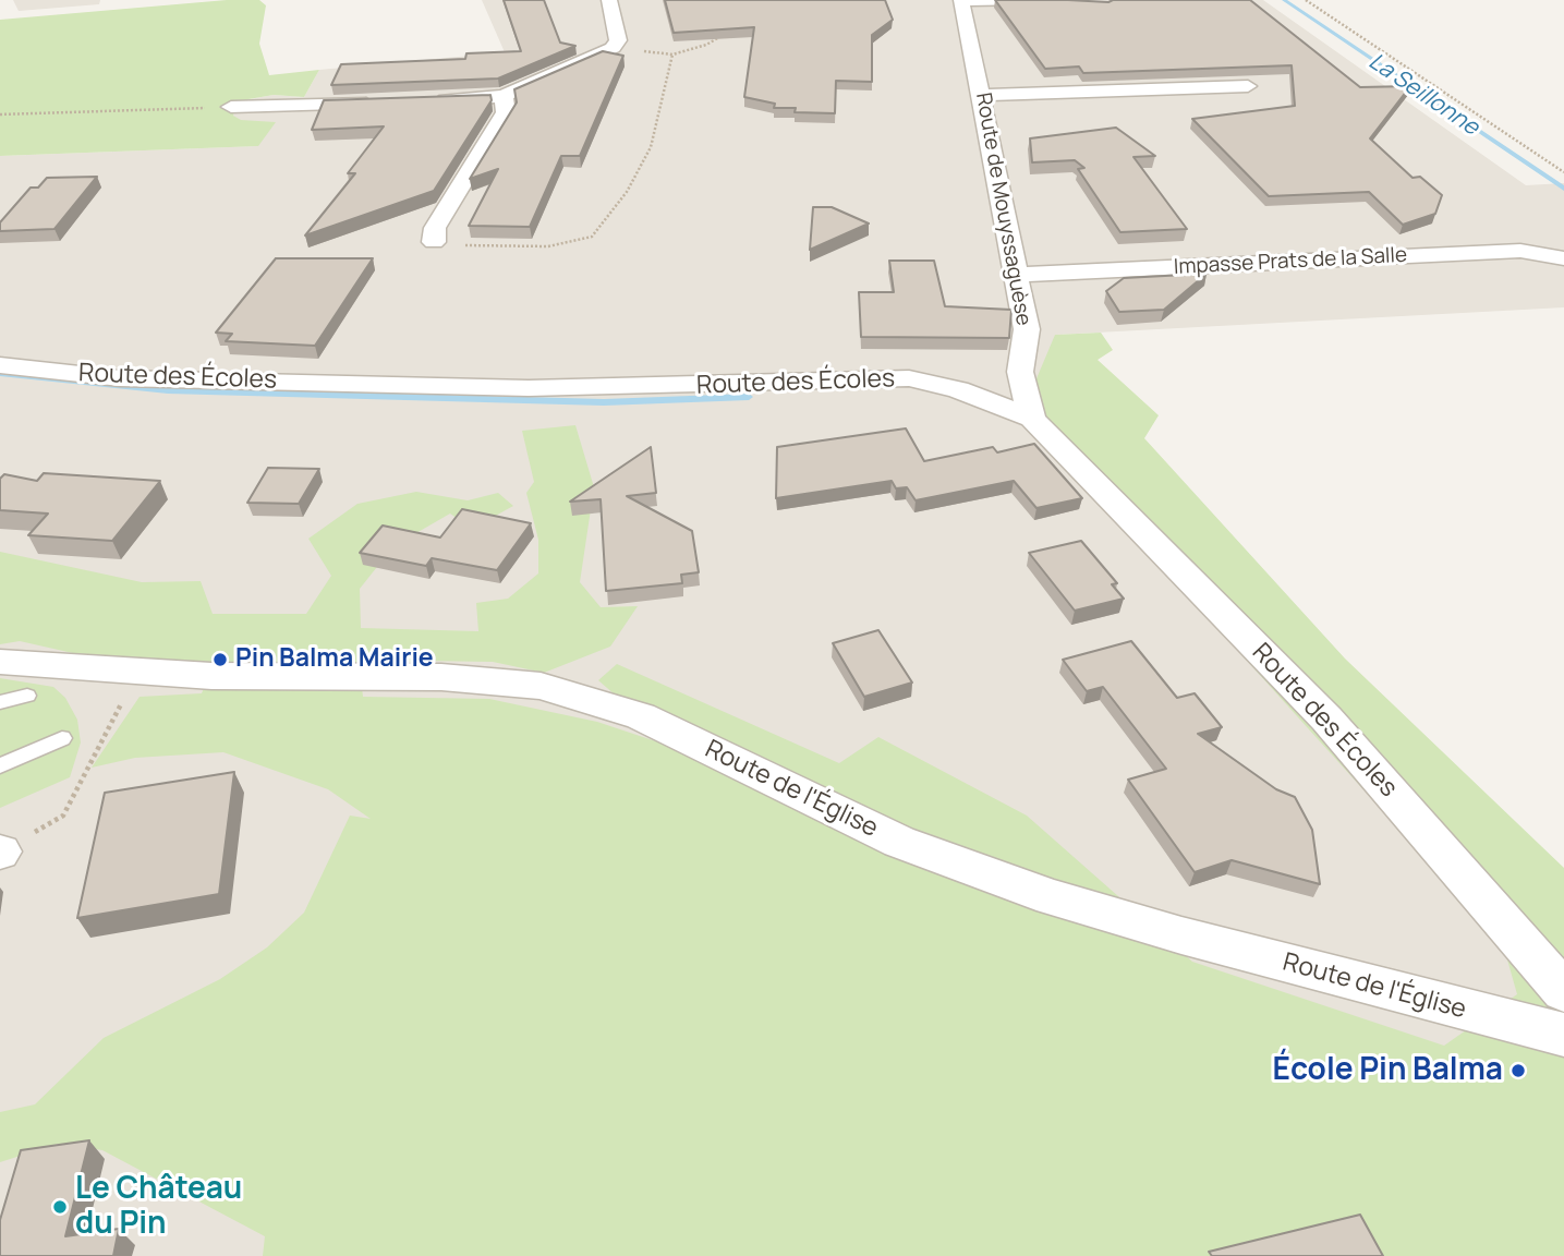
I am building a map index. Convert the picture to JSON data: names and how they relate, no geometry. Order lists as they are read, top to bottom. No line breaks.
{"streets":{"street":["Route de Mouyssaguèse","Impasse Prats de la Salle","Route des Écoles","Route de l'Église"]},"crossings":[["Route de Mouyssaguèse","Impasse Prats de la Salle"],["Route de Mouyssaguèse","Route des Écoles"]],"water":["La Seillonne"],"places":["Pin Balma Mairie","École Pin Balma","Le Château du Pin"]}
